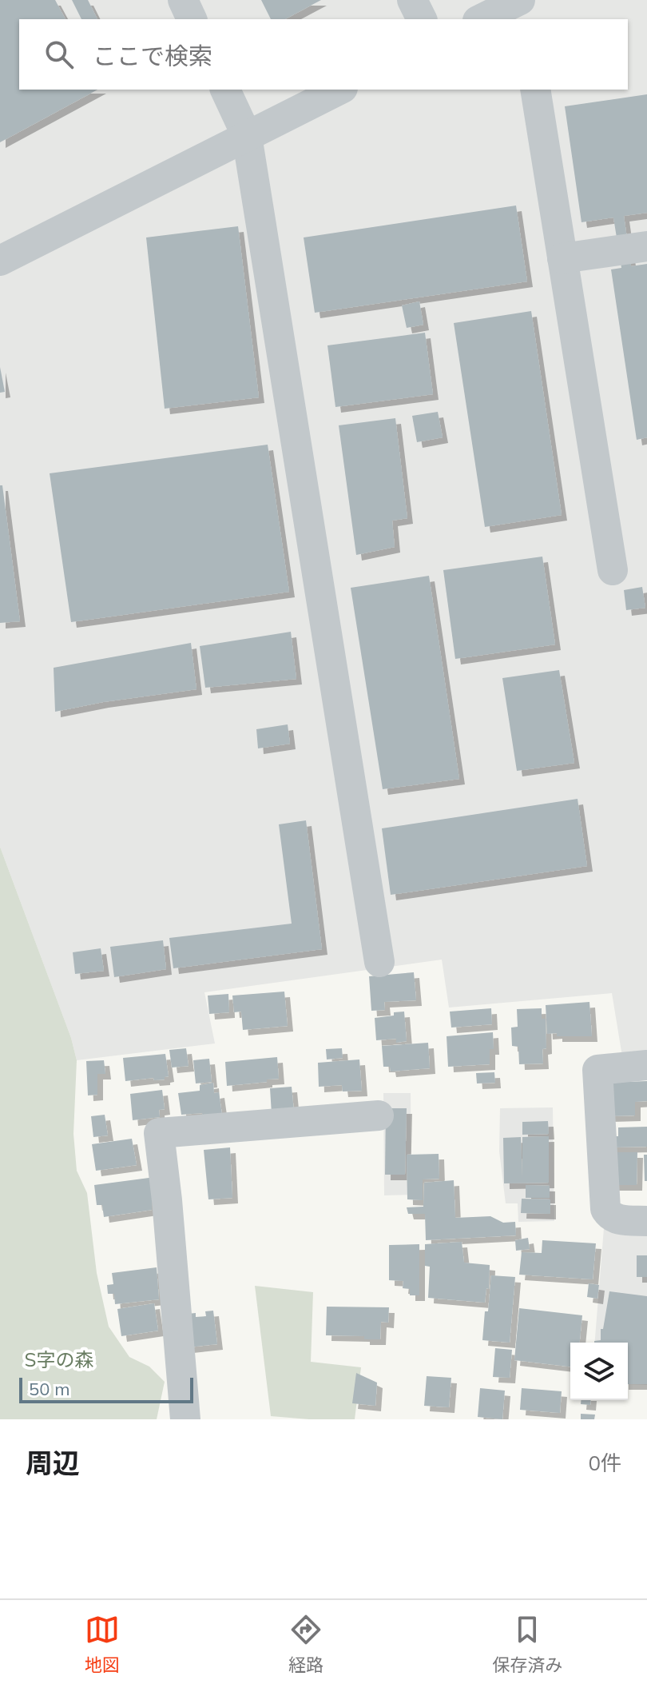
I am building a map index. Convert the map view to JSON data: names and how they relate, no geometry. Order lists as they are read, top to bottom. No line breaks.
{"parks":["S字の森"],"scale_bar":"50 m","page":{"search":"ここで検索","scale":"50 m","heading":["周辺","0件"],"nav":["地図","経路","保存済み"]}}
